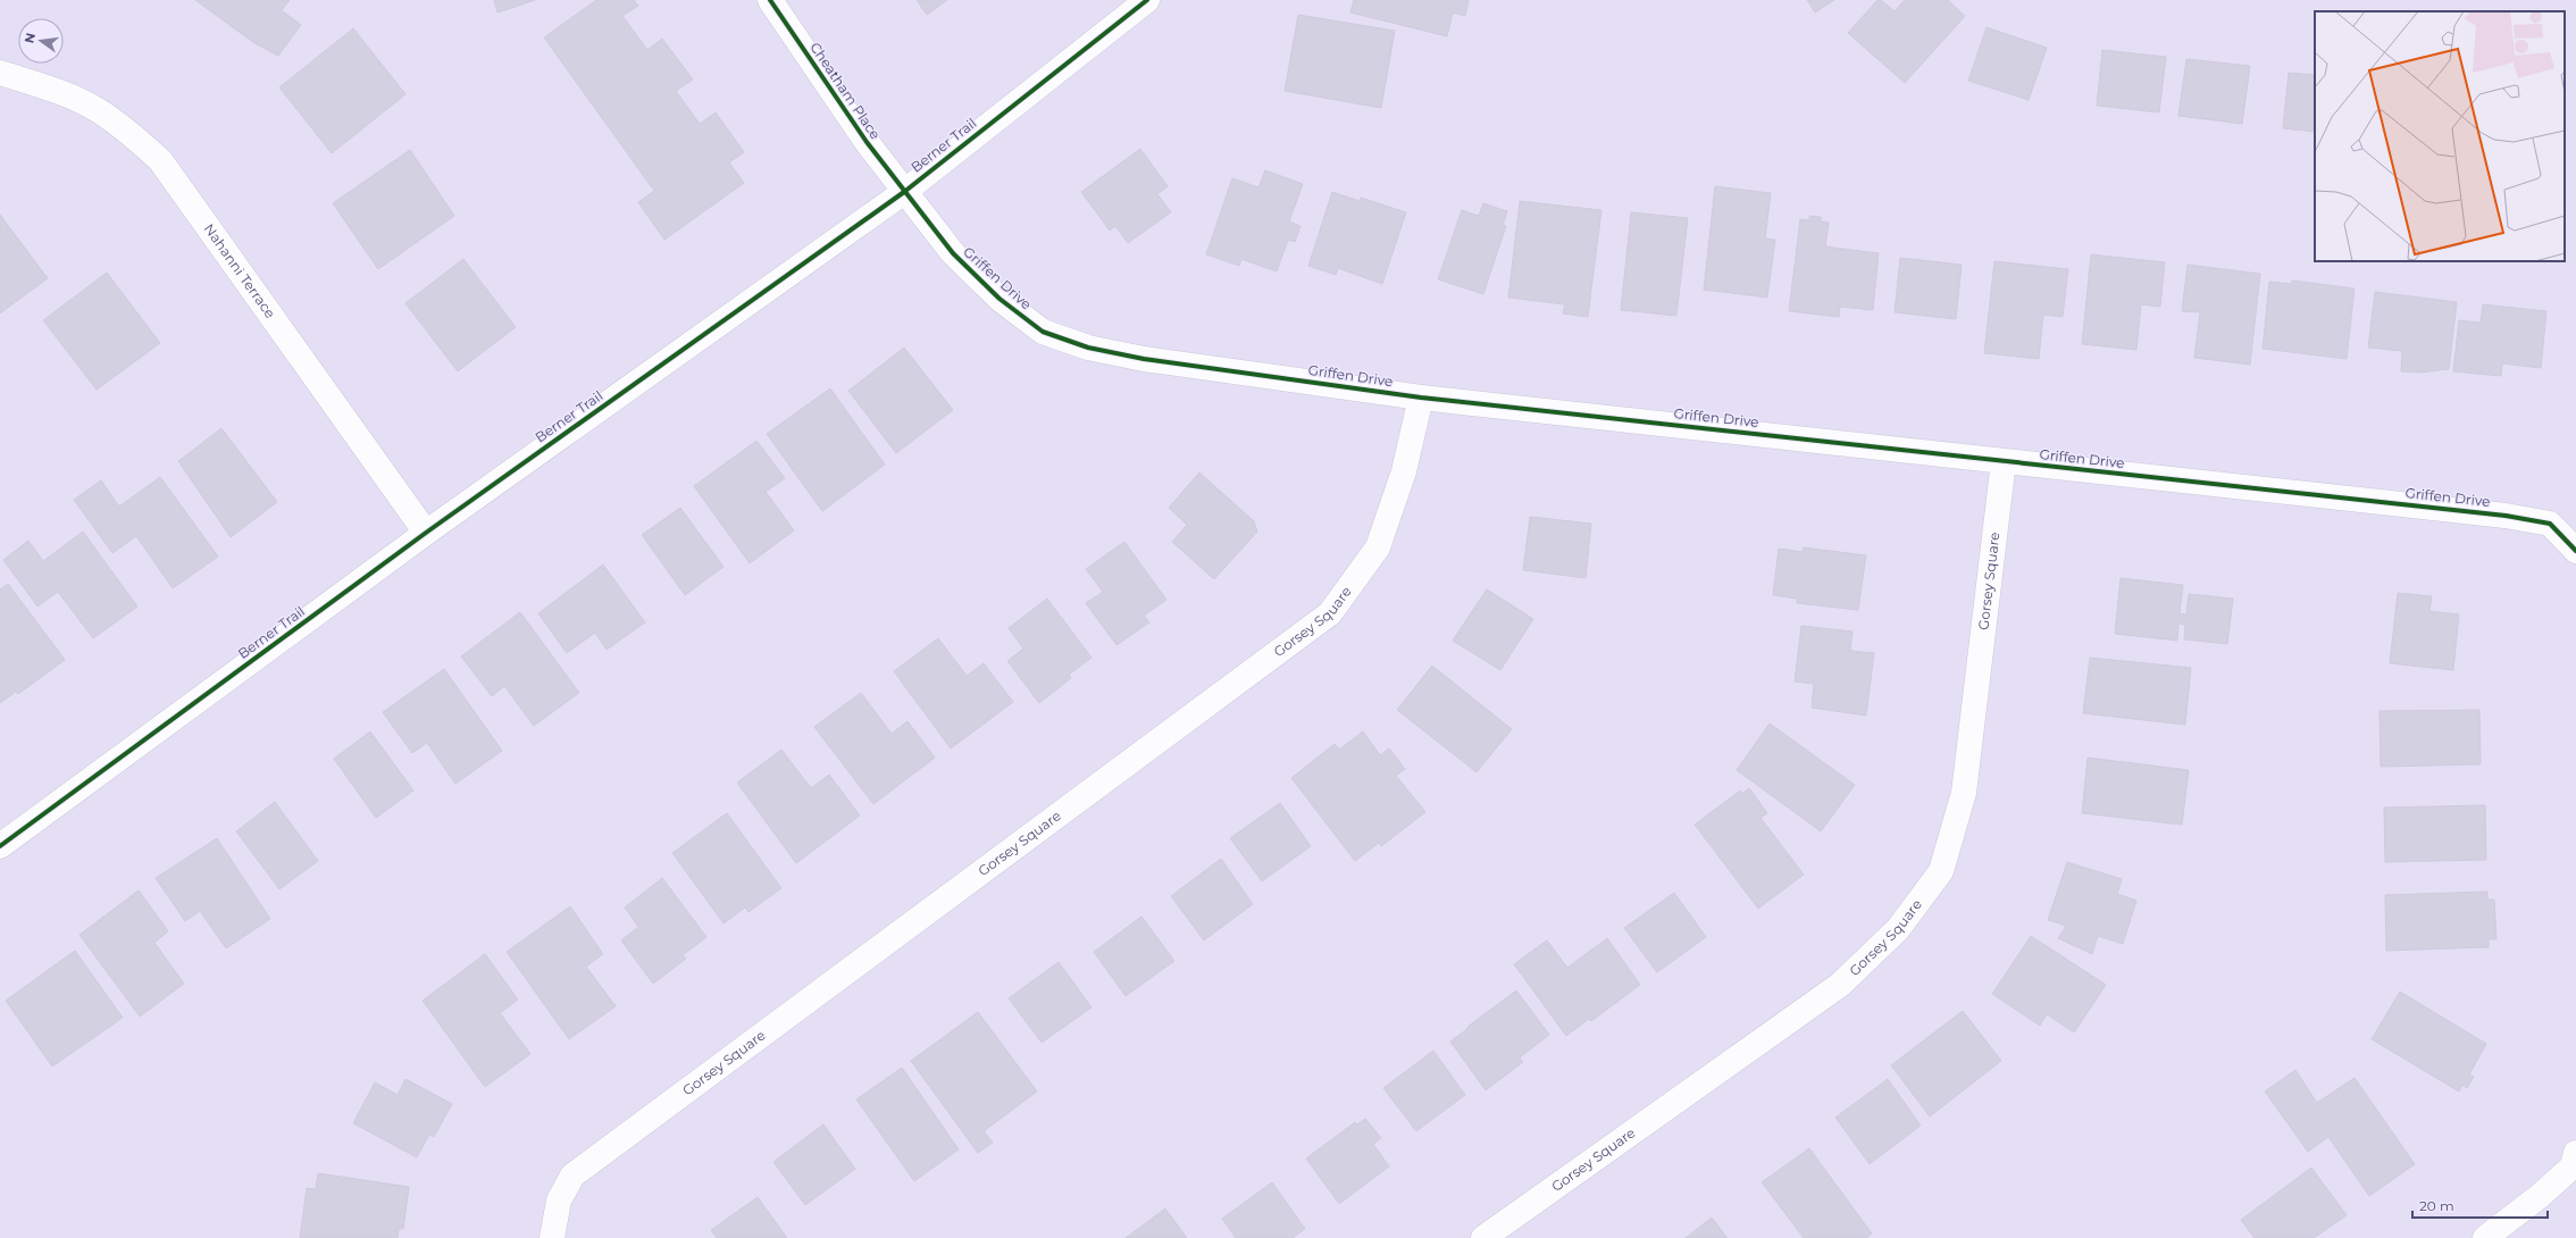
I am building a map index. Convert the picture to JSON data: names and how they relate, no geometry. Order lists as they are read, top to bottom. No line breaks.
{"streets":{"street":["Cheatham Place","Berner Trail","Nahanni Terrace","Griffen Drive","Gorsey Square"]},"crossings":[["Cheatham Place","Berner Trail"],["Cheatham Place","Griffen Drive"],["Berner Trail","Nahanni Terrace"],["Berner Trail","Griffen Drive"],["Griffen Drive","Gorsey Square"]],"scale_bar":"20 m","north":"left"}
